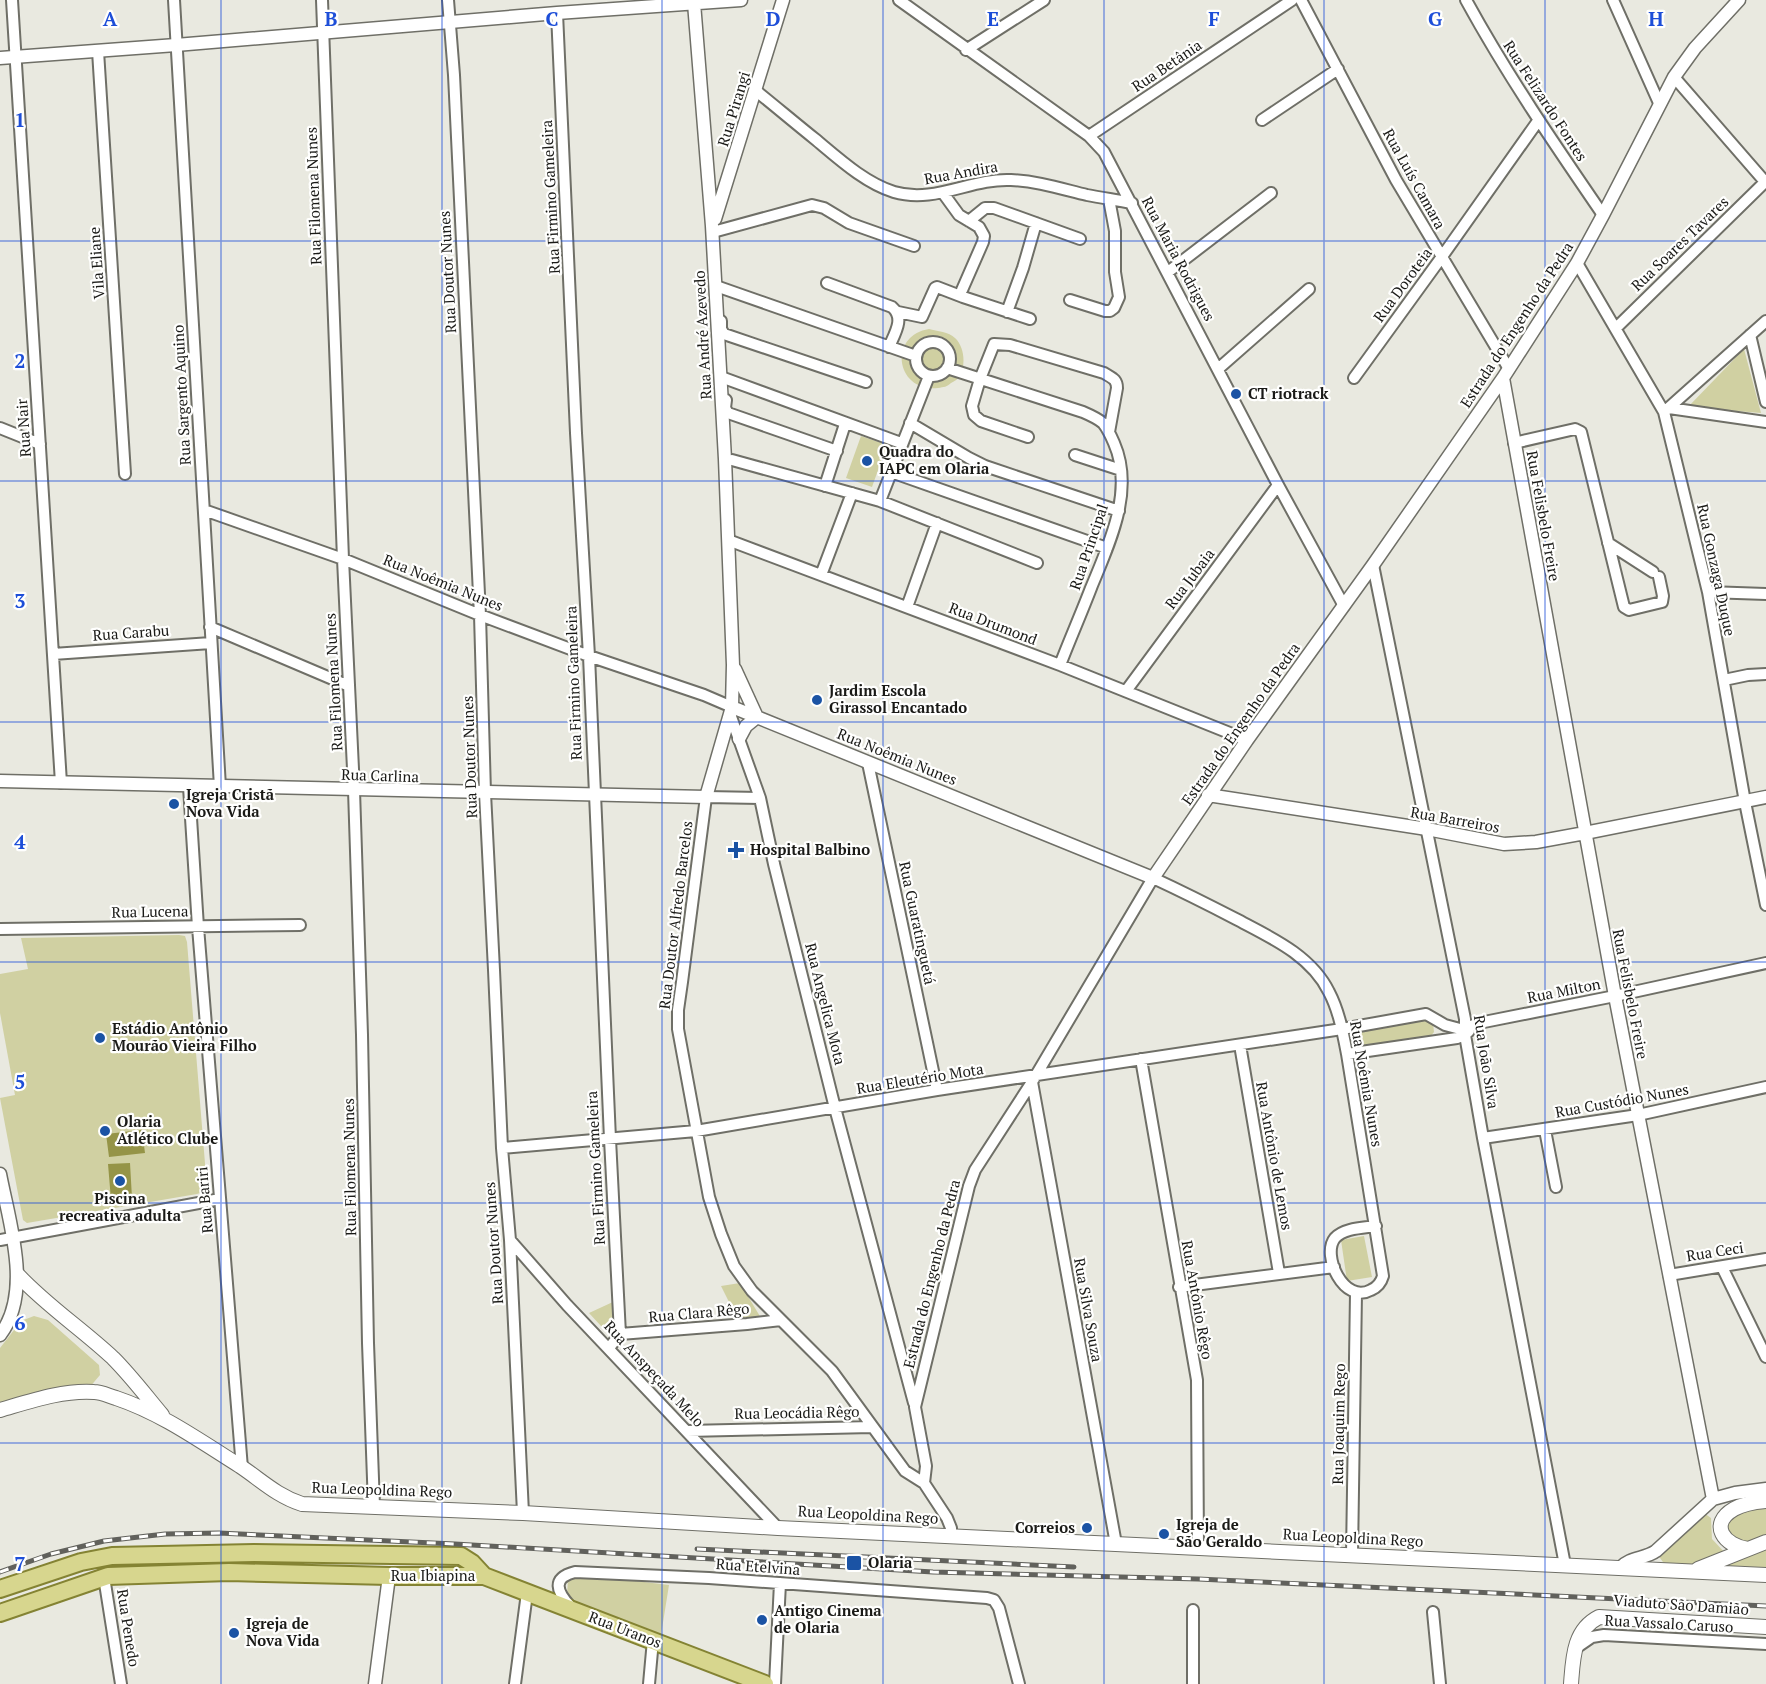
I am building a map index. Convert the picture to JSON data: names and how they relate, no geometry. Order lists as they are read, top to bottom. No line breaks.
{"streets":{"main road":["Rua Leopoldina Rego","Rua Ibiapina","Viaduto São Damião","Rua Uranos"],"street":["Rua Betânia","Rua Felizardo Fontes","Rua Pirangi","Rua Andira","Rua Luís Camara","Rua Filomena Nunes","Rua Firmino Gameleira","Rua Soares Tavares","Rua Maria Rodrigues","Vila Eliane","Rua Doutor Nunes","Rua Doroteia","Estrada do Engenho da Pedra","Rua André Azevedo","Rua Sargento Aquino","Rua Nair","Rua Felisbelo Freire","Rua Principal","Rua Gonzaga Duque","Rua Jubaia","Rua Noêmia Nunes","Rua Drumond","Rua Carabu","Rua Carlina","Rua Barreiros","Rua Lucena","Rua Doutor Alfredo Barcelos","Rua Guaratinguetá","Rua Milton","Rua Angelica Mota","Rua João Silva","Rua Eleutério Mota","Rua Custódio Nunes","Rua Antônio de Lemos","Rua Bariri","Rua Ceci","Rua Antônio Rêgo","Rua Silva Souza","Rua Clara Rêgo","Rua Anspeçada Melo","Rua Leocádia Rêgo","Rua Joaquim Rego","Rua Etelvina","Rua Vassalo Caruso","Rua Penedo"]},"crossings":[["Rua Betânia","Rua Maria Rodrigues"],["Rua Felizardo Fontes","Rua Doroteia"],["Rua Felizardo Fontes","Estrada do Engenho da Pedra"],["Rua Pirangi","Rua Andira"],["Rua Pirangi","Rua André Azevedo"],["Rua Andira","Rua Maria Rodrigues"],["Rua Luís Camara","Rua Doroteia"],["Rua Luís Camara","Estrada do Engenho da Pedra"],["Rua Luís Camara","Rua Felisbelo Freire"],["Rua Filomena Nunes","Rua Noêmia Nunes"],["Rua Filomena Nunes","Rua Carlina"],["Rua Filomena Nunes","Rua Leopoldina Rego"],["Rua Firmino Gameleira","Rua Noêmia Nunes"],["Rua Firmino Gameleira","Rua Carlina"],["Rua Firmino Gameleira","Rua Eleutério Mota"],["Rua Firmino Gameleira","Rua Clara Rêgo"],["Rua Soares Tavares","Rua Gonzaga Duque"],["Rua Maria Rodrigues","Estrada do Engenho da Pedra"],["Rua Maria Rodrigues","Rua Jubaia"],["Rua Doutor Nunes","Rua Noêmia Nunes"],["Rua Doutor Nunes","Rua Carlina"],["Rua Doutor Nunes","Rua Eleutério Mota"],["Rua Doutor Nunes","Rua Anspeçada Melo"],["Rua Doutor Nunes","Rua Leopoldina Rego"],["Estrada do Engenho da Pedra","Rua Felisbelo Freire"],["Estrada do Engenho da Pedra","Rua Gonzaga Duque"],["Estrada do Engenho da Pedra","Rua Noêmia Nunes"],["Estrada do Engenho da Pedra","Rua Drumond"],["Estrada do Engenho da Pedra","Rua Barreiros"],["Estrada do Engenho da Pedra","Rua Doutor Alfredo Barcelos"],["Estrada do Engenho da Pedra","Rua Angelica Mota"],["Estrada do Engenho da Pedra","Rua João Silva"],["Estrada do Engenho da Pedra","Rua Eleutério Mota"],["Estrada do Engenho da Pedra","Rua Silva Souza"],["Rua André Azevedo","Rua Noêmia Nunes"],["Rua André Azevedo","Rua Drumond"],["Rua André Azevedo","Rua Doutor Alfredo Barcelos"],["Rua André Azevedo","Rua Angelica Mota"],["Rua Sargento Aquino","Rua Noêmia Nunes"],["Rua Sargento Aquino","Rua Carabu"],["Rua Sargento Aquino","Rua Carlina"],["Rua Nair","Rua Carabu"],["Rua Nair","Rua Carlina"],["Rua Felisbelo Freire","Rua Barreiros"],["Rua Felisbelo Freire","Rua Milton"],["Rua Felisbelo Freire","Rua Custódio Nunes"],["Rua Felisbelo Freire","Rua Ceci"],["Rua Principal","Rua Drumond"],["Rua Gonzaga Duque","Rua Barreiros"],["Rua Jubaia","Rua Drumond"],["Rua Noêmia Nunes","Rua Doutor Alfredo Barcelos"],["Rua Noêmia Nunes","Rua Guaratinguetá"],["Rua Noêmia Nunes","Rua Milton"],["Rua Noêmia Nunes","Rua Angelica Mota"],["Rua Noêmia Nunes","Rua Eleutério Mota"],["Rua Noêmia Nunes","Rua Joaquim Rego"],["Rua Carlina","Rua Doutor Alfredo Barcelos"],["Rua Carlina","Rua Angelica Mota"],["Rua Carlina","Rua Bariri"],["Rua Barreiros","Rua João Silva"],["Rua Lucena","Rua Bariri"],["Rua Doutor Alfredo Barcelos","Rua Angelica Mota"],["Rua Doutor Alfredo Barcelos","Rua Eleutério Mota"],["Rua Doutor Alfredo Barcelos","Rua Clara Rêgo"],["Rua Doutor Alfredo Barcelos","Rua Leocádia Rêgo"],["Rua Guaratinguetá","Rua Eleutério Mota"],["Rua Milton","Rua João Silva"],["Rua Milton","Rua Eleutério Mota"],["Rua Angelica Mota","Rua Eleutério Mota"],["Rua João Silva","Rua Eleutério Mota"],["Rua João Silva","Rua Custódio Nunes"],["Rua João Silva","Rua Leopoldina Rego"],["Rua Eleutério Mota","Rua Antônio de Lemos"],["Rua Eleutério Mota","Rua Antônio Rêgo"],["Rua Eleutério Mota","Rua Silva Souza"],["Rua Bariri","Rua Leopoldina Rego"],["Rua Antônio Rêgo","Rua Leopoldina Rego"],["Rua Silva Souza","Rua Leopoldina Rego"],["Rua Anspeçada Melo","Rua Leocádia Rêgo"],["Rua Anspeçada Melo","Rua Leopoldina Rego"],["Rua Joaquim Rego","Rua Leopoldina Rego"],["Rua Etelvina","Rua Uranos"],["Rua Ibiapina","Rua Penedo"],["Rua Ibiapina","Rua Uranos"],["Viaduto São Damião","Rua Vassalo Caruso"]],"places":{"other":["CT riotrack","Quadra do IAPC em Olaria","Jardim Escola Girassol Encantado","Igreja Cristã Nova Vida","Estádio Antônio Mourão Vieira Filho","Olaria Atlético Clube","Piscina recreativa adulta","Correios","Igreja de São Geraldo","Antigo Cinema de Olaria","Igreja de Nova Vida"],"health":["Hospital Balbino"],"transit":["Olaria"]},"grid":{"columns":["A","B","C","D","E","F","G","H"],"rows":["1","2","3","4","5","6","7"]}}
